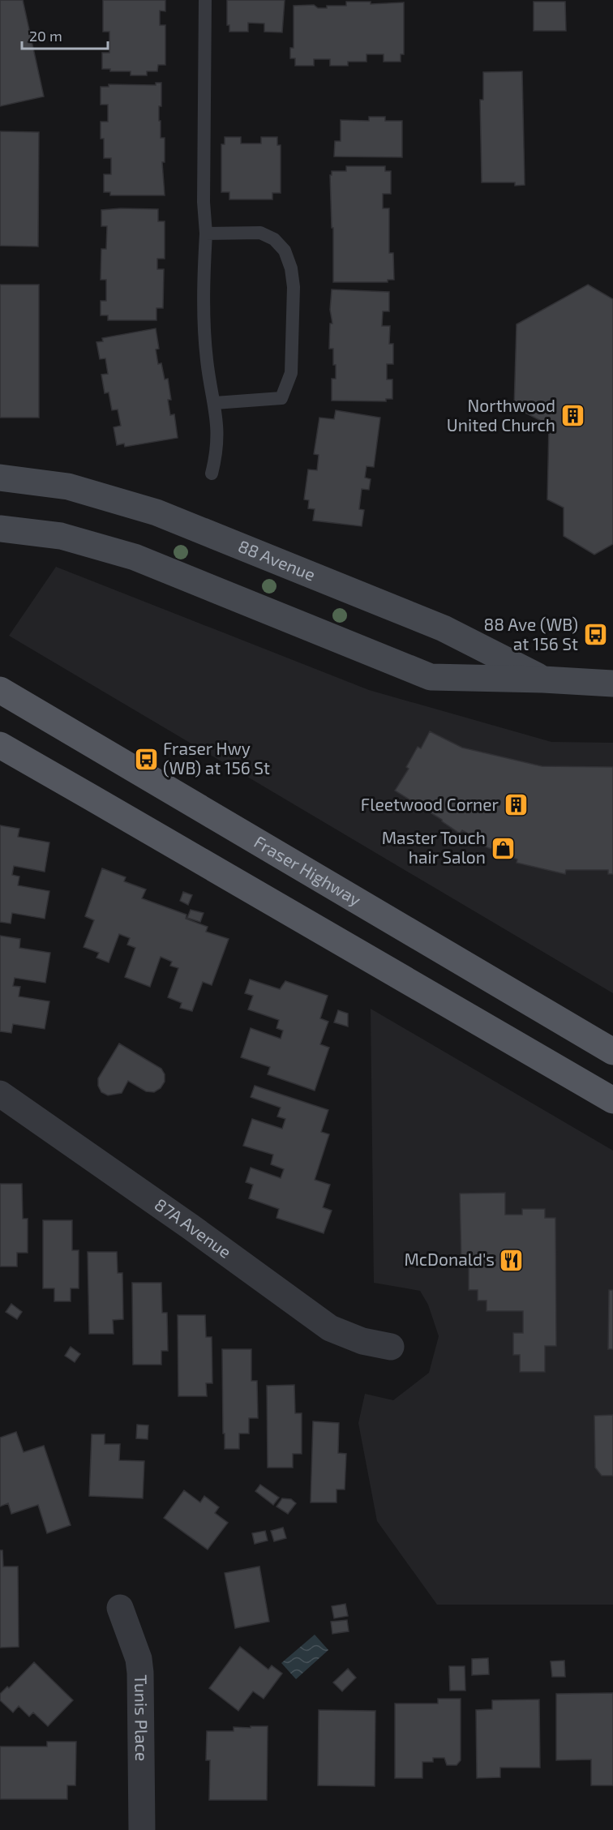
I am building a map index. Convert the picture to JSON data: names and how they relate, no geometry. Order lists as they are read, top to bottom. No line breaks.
{"streets":{"main road":["88 Avenue","Fraser Highway"],"street":["87A Avenue","Tunis Place"]},"places":{"building":["Northwood United Church","Fleetwood Corner"],"bus stop":["88 Ave (WB) at 156 St","Fraser Hwy (WB) at 156 St"],"shop":["Master Touch hair Salon"],"restaurant":["McDonald's"]},"scale_bar":"20 m"}
